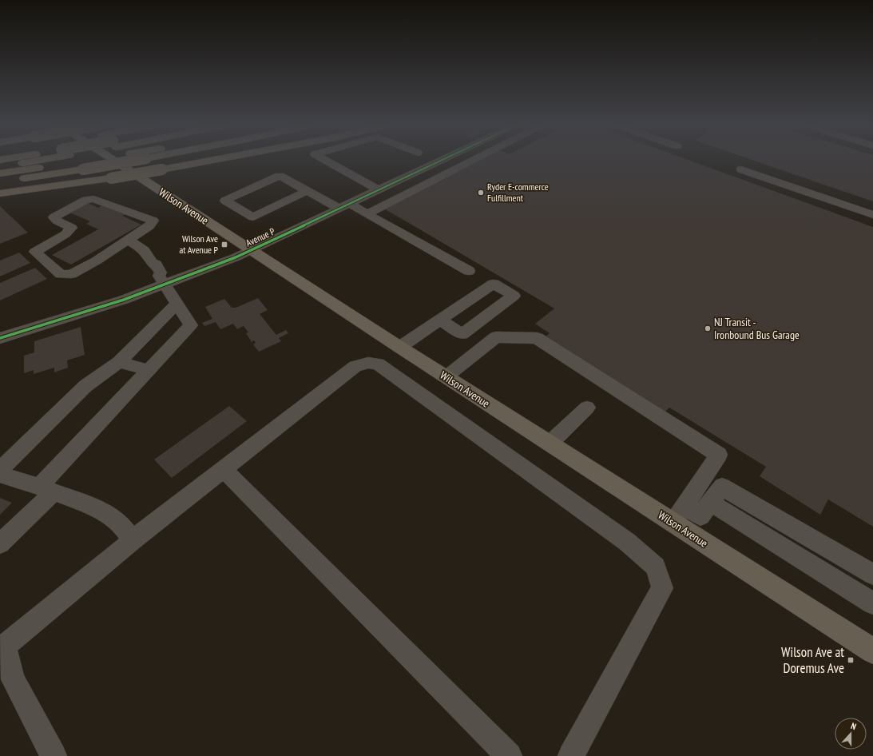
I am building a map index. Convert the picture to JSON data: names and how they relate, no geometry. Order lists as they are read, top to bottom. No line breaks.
{"streets":{"main road":["Wilson Avenue"],"street":["Avenue P"]},"crossings":[["Wilson Avenue","Avenue P"]],"places":{"other":["Ryder E-commerce Fulfillment","NJ Transit - Ironbound Bus Garage"],"transit":["Wilson Ave at Avenue P","Wilson Ave at Doremus Ave"]},"north":"top"}
